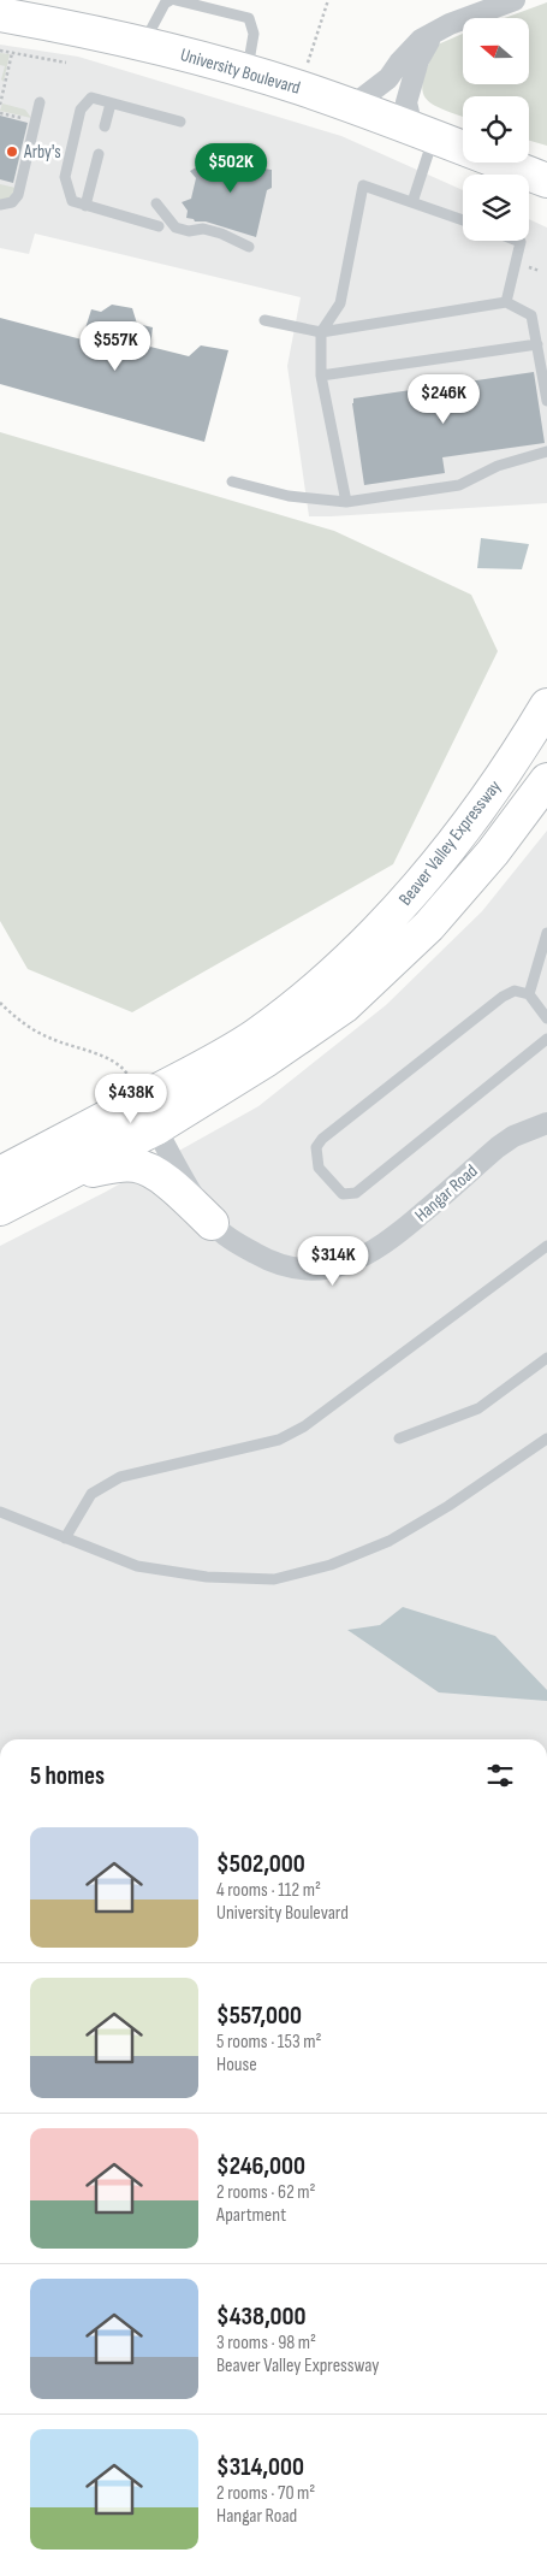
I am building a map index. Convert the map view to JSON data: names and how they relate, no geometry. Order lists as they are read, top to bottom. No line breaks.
{"streets":{"main road":["University Boulevard","Beaver Valley Expressway"],"street":["Hangar Road"]},"crossings":[["Beaver Valley Expressway","Hangar Road"]],"places":["Arby's"],"north":"left","page":{"price":["$502K","$557K","$246K","$438K","$314K"],"heading":"5 homes","list":[{"name":"$502,000","note":"4 rooms · 112 m² · University Boulevard"},{"name":"$557,000","note":"5 rooms · 153 m² · House"},{"name":"$246,000","note":"2 rooms · 62 m² · Apartment"},{"name":"$438,000","note":"3 rooms · 98 m² · Beaver Valley Expressway"},{"name":"$314,000","note":"2 rooms · 70 m² · Hangar Road"}]}}
